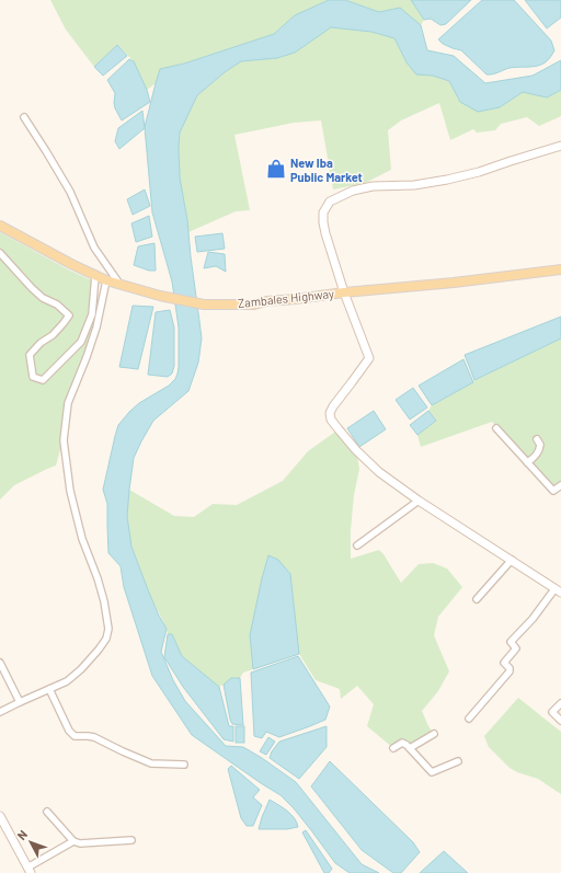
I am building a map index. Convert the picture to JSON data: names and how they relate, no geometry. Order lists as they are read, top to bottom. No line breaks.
{"streets":{"main road":["Zambales Highway"]},"places":{"shop":["New Iba Public Market"]},"north":"top left"}
